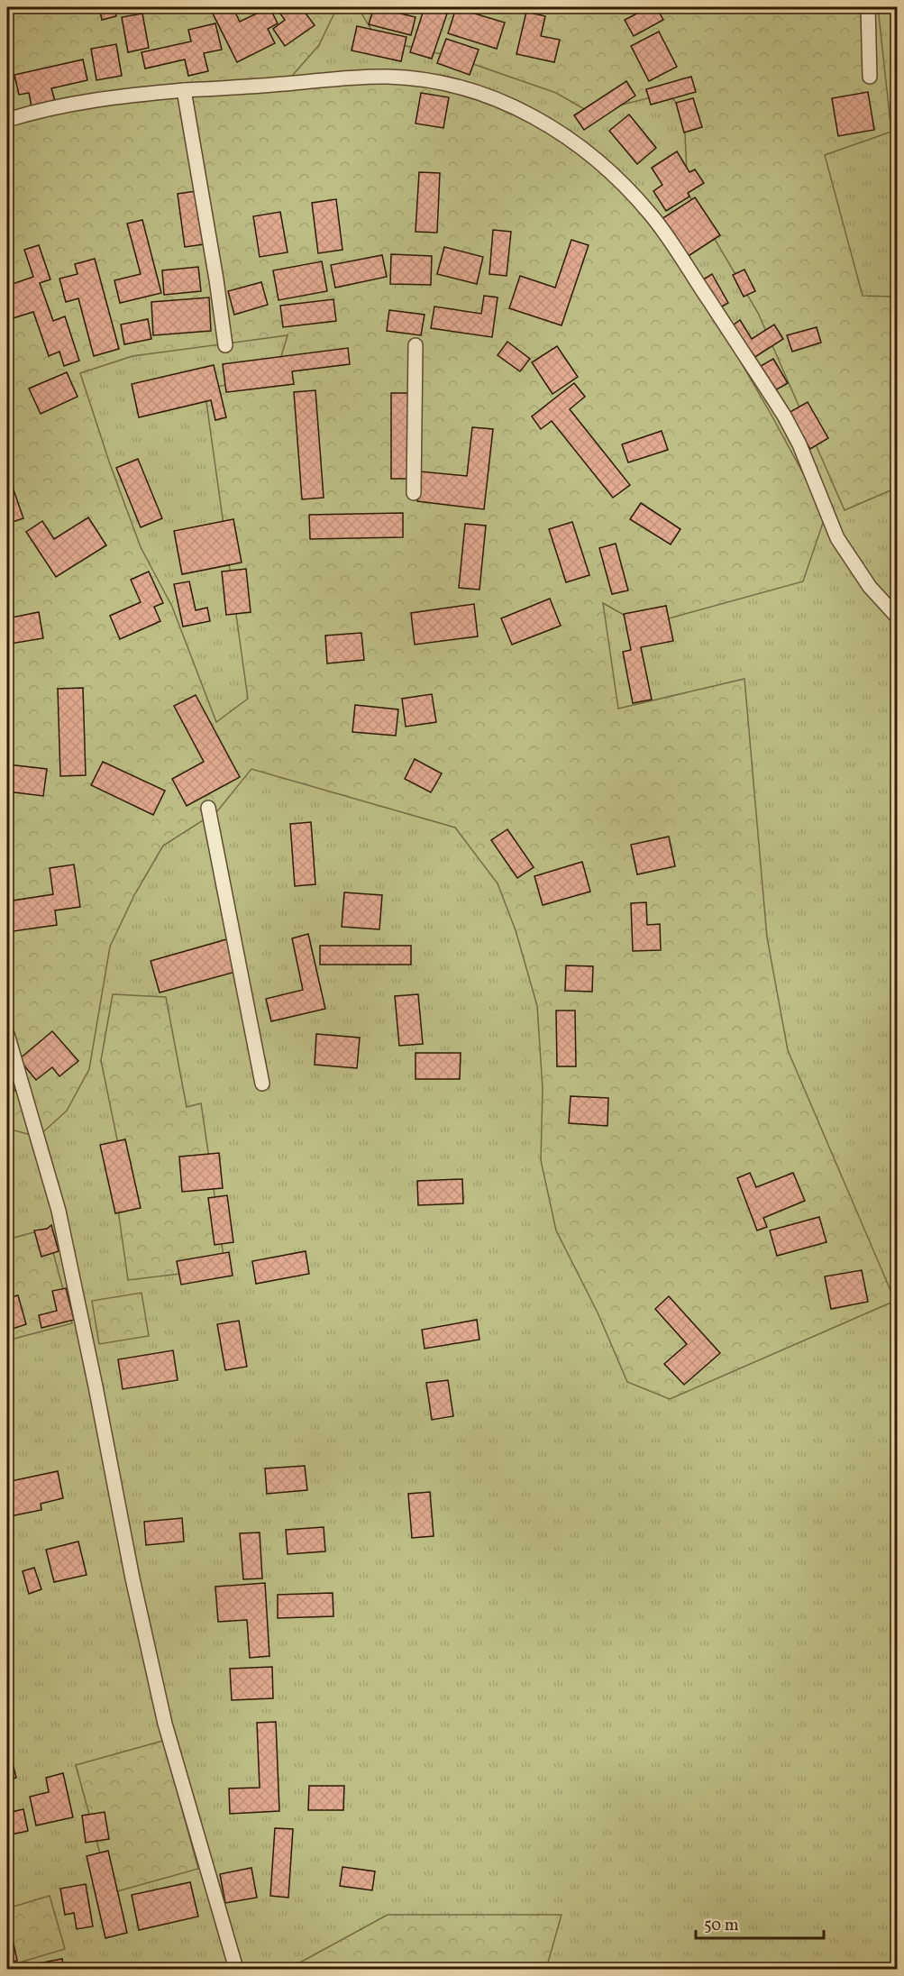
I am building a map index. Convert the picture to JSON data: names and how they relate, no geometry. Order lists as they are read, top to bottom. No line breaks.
{"scale_bar":"50 m"}
